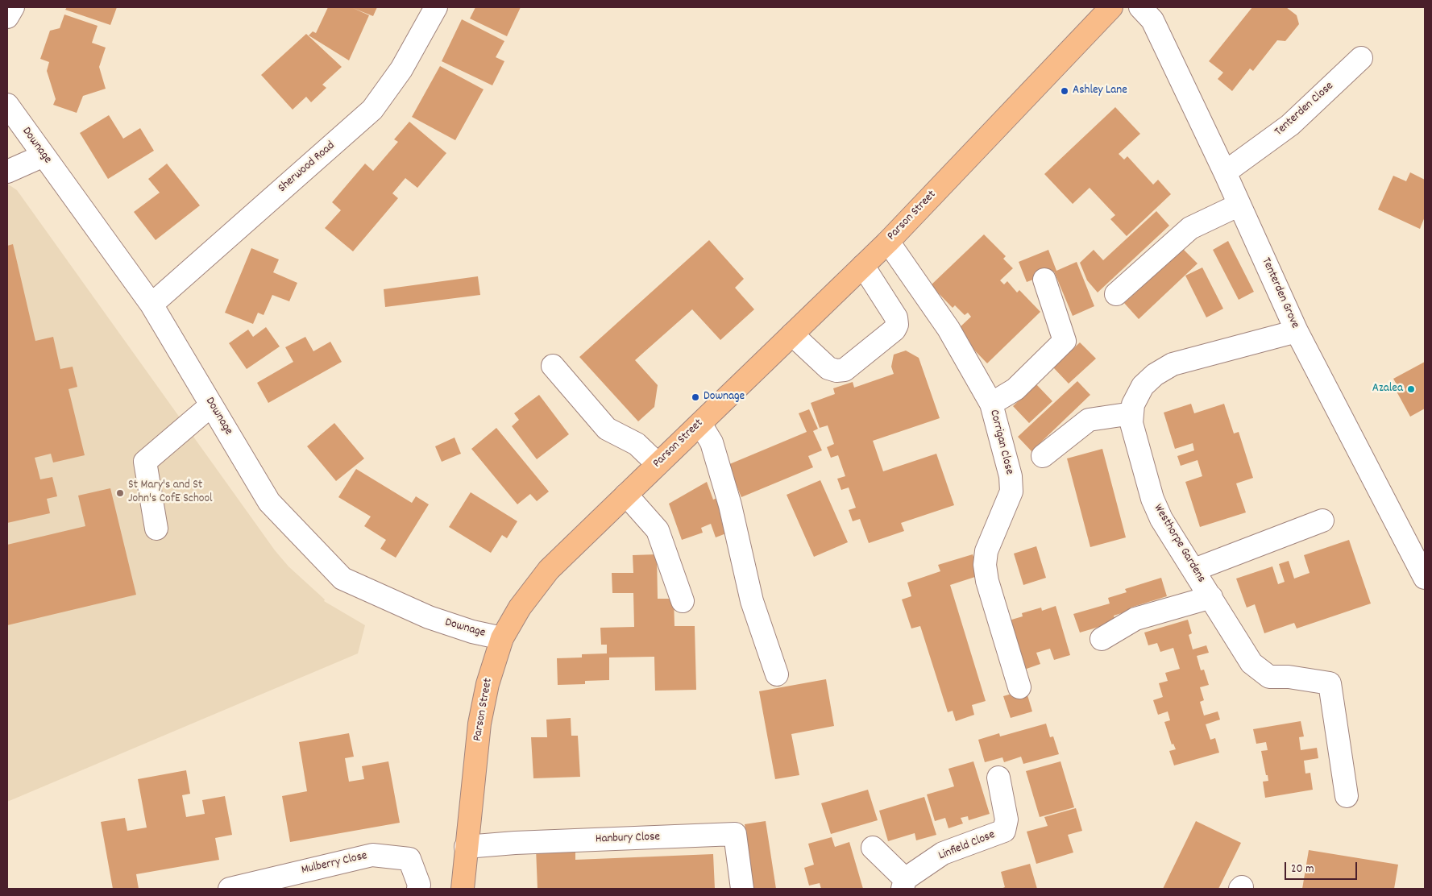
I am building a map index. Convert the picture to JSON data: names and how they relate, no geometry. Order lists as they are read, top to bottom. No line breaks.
{"streets":{"main road":["Parson Street"],"street":["Tenterden Close","Downage","Sherwood Road","Tenterden Grove","Corrigan Close","Westhorpe Gardens","Hanbury Close","Linfield Close","Mulberry Close"]},"crossings":[["Tenterden Close","Tenterden Grove"],["Downage","Sherwood Road"],["Downage","Parson Street"],["Parson Street","Corrigan Close"],["Parson Street","Hanbury Close"],["Tenterden Grove","Westhorpe Gardens"]],"places":["Ashley Lane","Azalea","Downage","St Mary's and St John's CofE School"],"scale_bar":"20 m"}
